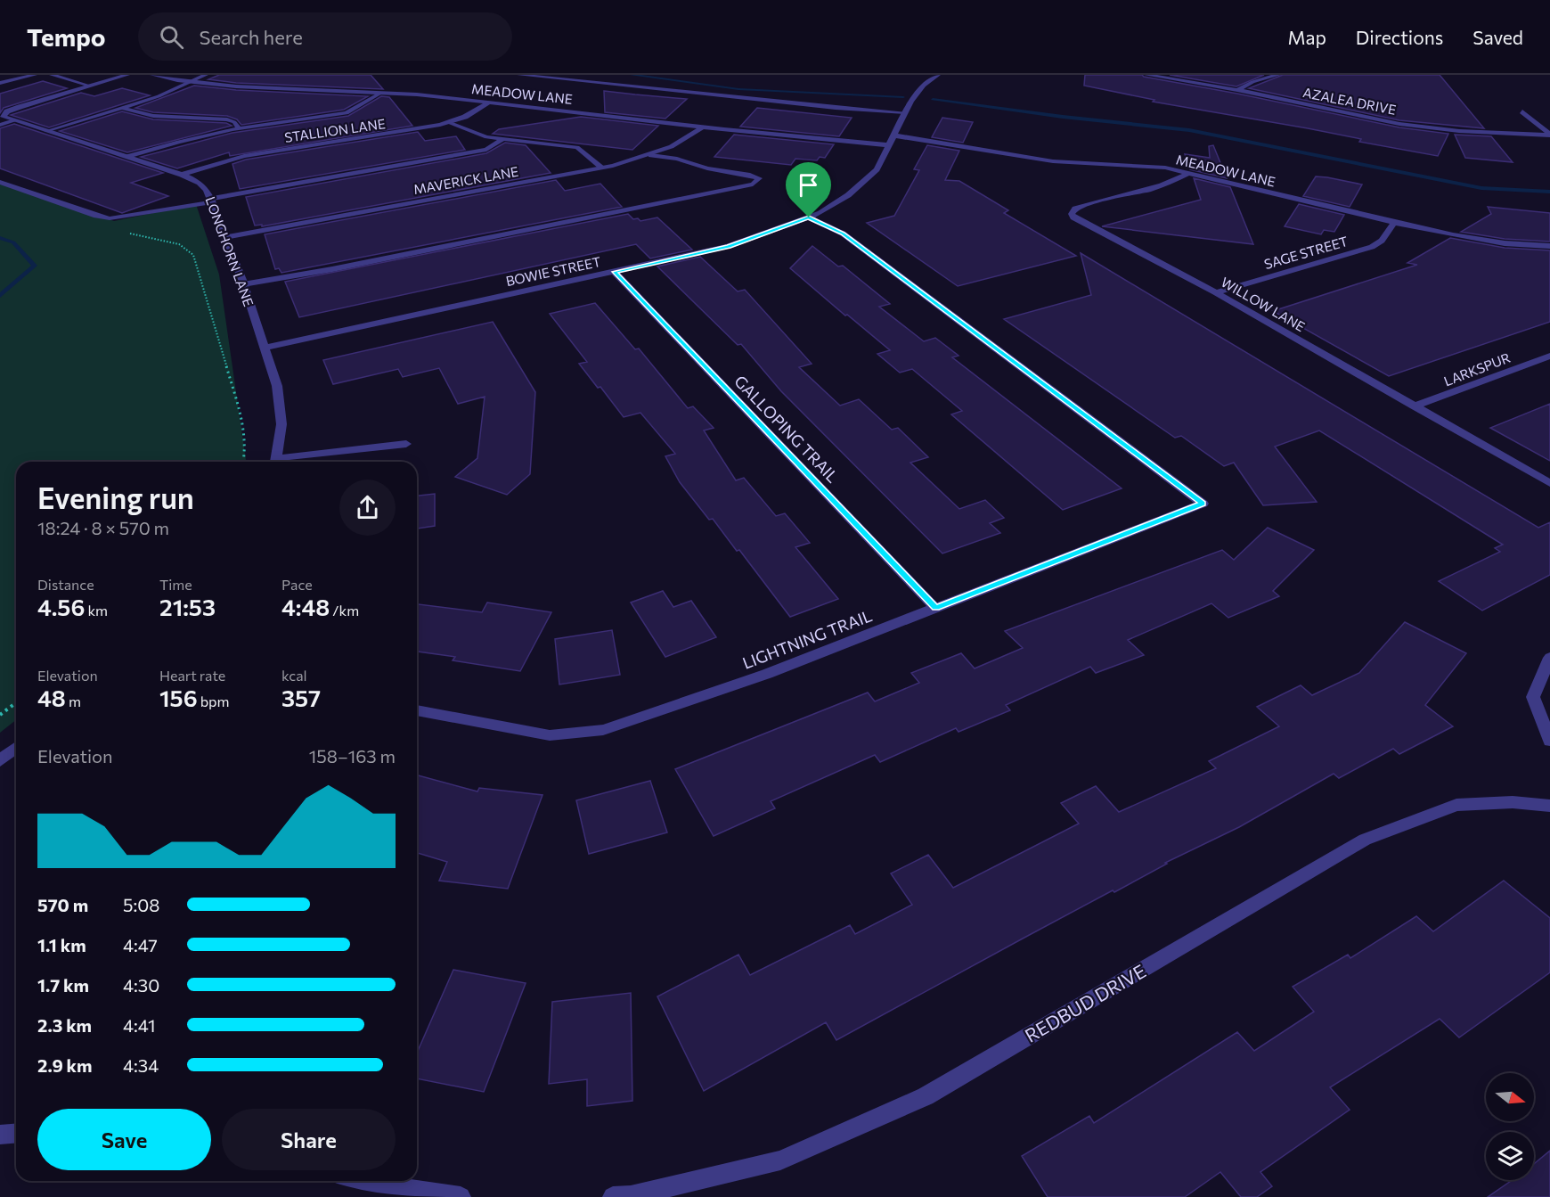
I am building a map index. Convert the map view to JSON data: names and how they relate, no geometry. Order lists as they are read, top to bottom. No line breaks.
{"streets":{"street":["MEADOW LANE","AZALEA DRIVE","STALLION LANE","MAVERICK LANE","LONGHORN LANE","SAGE STREET","BOWIE STREET","WILLOW LANE","LARKSPUR","GALLOPING TRAIL","LIGHTNING TRAIL","REDBUD DRIVE"]},"crossings":[["MEADOW LANE","STALLION LANE"],["MEADOW LANE","MAVERICK LANE"],["MEADOW LANE","SAGE STREET"],["MEADOW LANE","BOWIE STREET"],["MEADOW LANE","WILLOW LANE"],["STALLION LANE","LONGHORN LANE"],["MAVERICK LANE","LONGHORN LANE"],["LONGHORN LANE","BOWIE STREET"],["SAGE STREET","WILLOW LANE"],["BOWIE STREET","GALLOPING TRAIL"],["BOWIE STREET","LIGHTNING TRAIL"],["WILLOW LANE","LARKSPUR"],["GALLOPING TRAIL","LIGHTNING TRAIL"]],"north":"right","page":{"header":"Tempo","search":"Search here","nav":["Map","Directions","Saved"],"heading":["Evening run","18:24 · 8 × 570 m"],"stats":[["Distance","4.56 km"],["Time","21:53"],["Pace","4:48 /km"],["Elevation","48 m"],["Heart rate","156 bpm"],["kcal","357"]],"chart":["Elevation","158–163 m"],"list":[{"name":"570 m","note":"5:08"},{"name":"1.1 km","note":"4:47"},{"name":"1.7 km","note":"4:30"},{"name":"2.3 km","note":"4:41"},{"name":"2.9 km","note":"4:34"}],"buttons":["Save","Share"]}}
